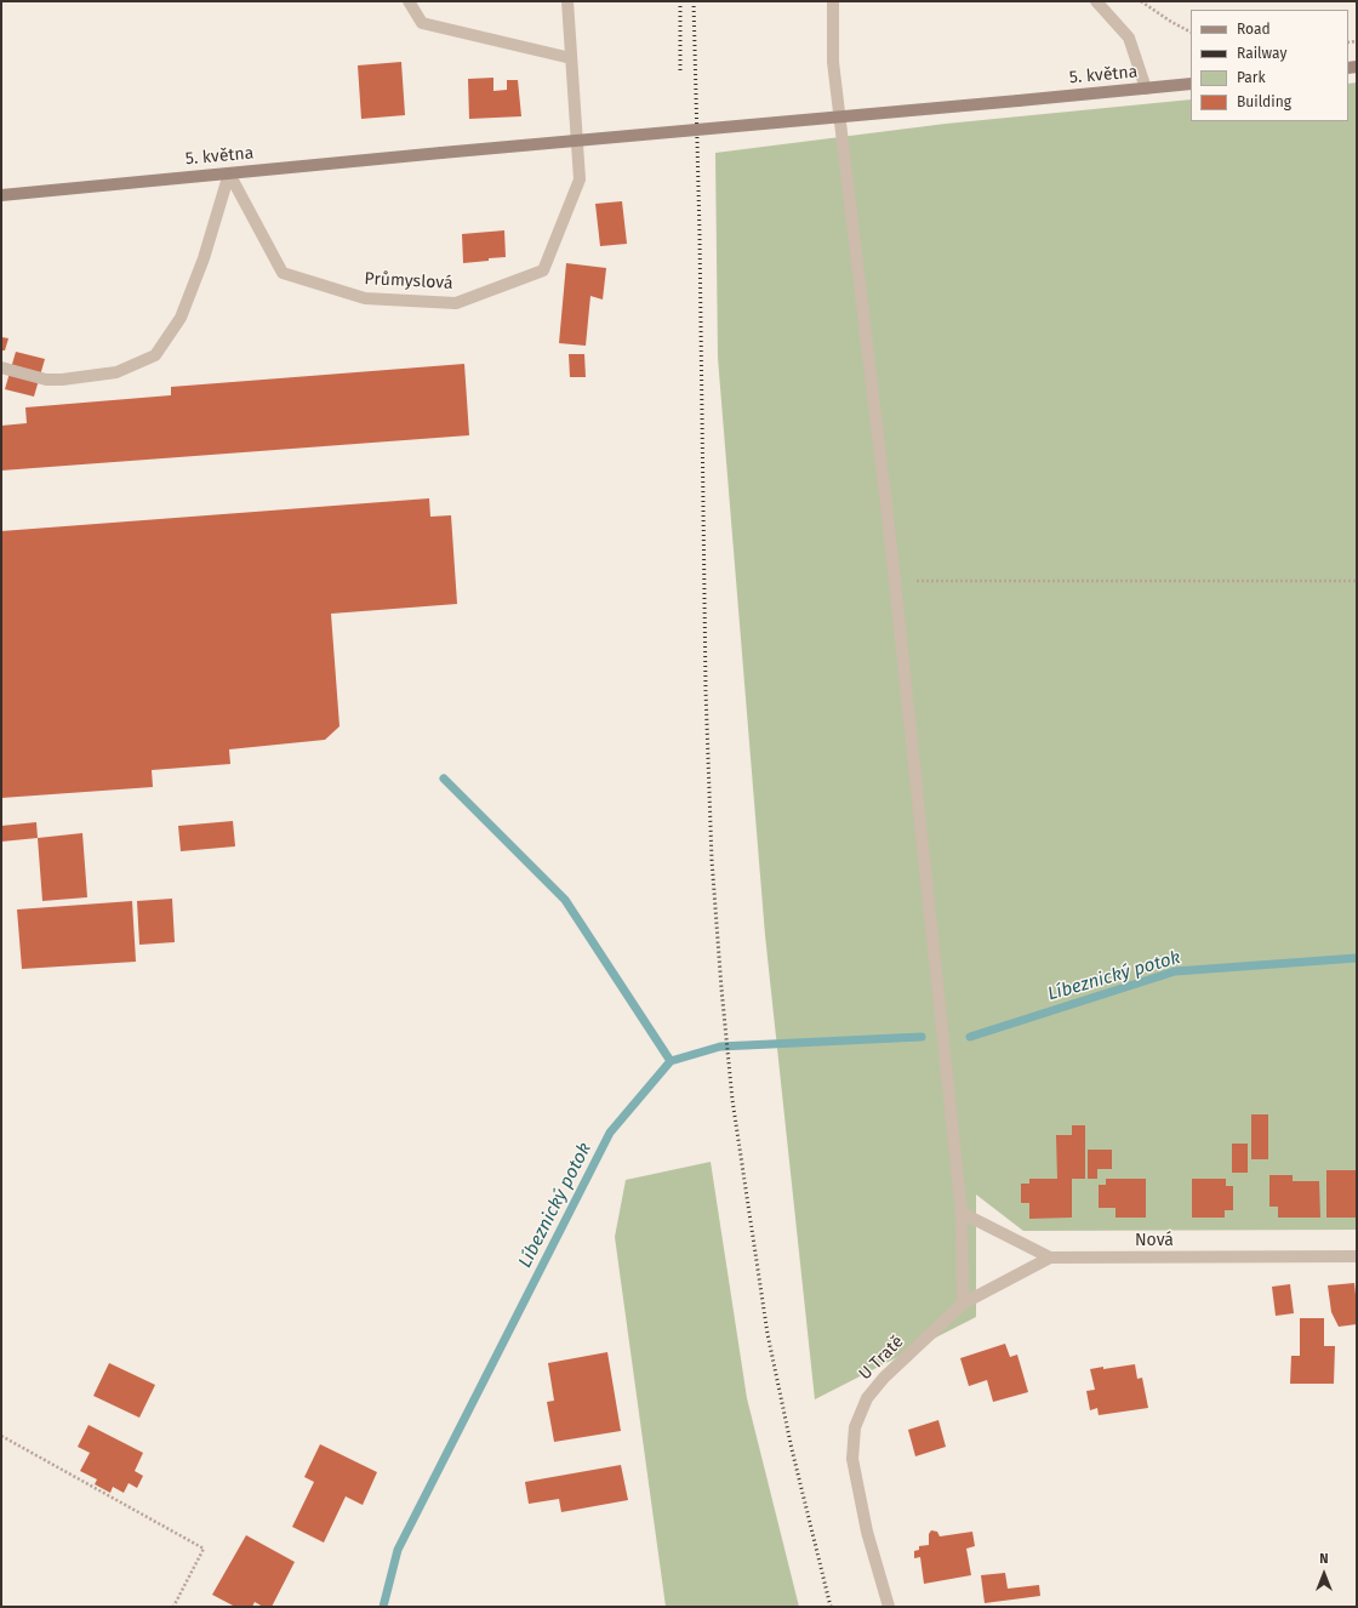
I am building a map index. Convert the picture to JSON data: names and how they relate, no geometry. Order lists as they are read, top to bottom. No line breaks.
{"streets":{"main road":["5. května"],"street":["Průmyslová","Nová","U Tratě"]},"crossings":[["5. května","Průmyslová"],["Nová","U Tratě"]],"water":["Líbeznický potok"],"legend":["Road","Railway","Park","Building"],"north":"top"}
